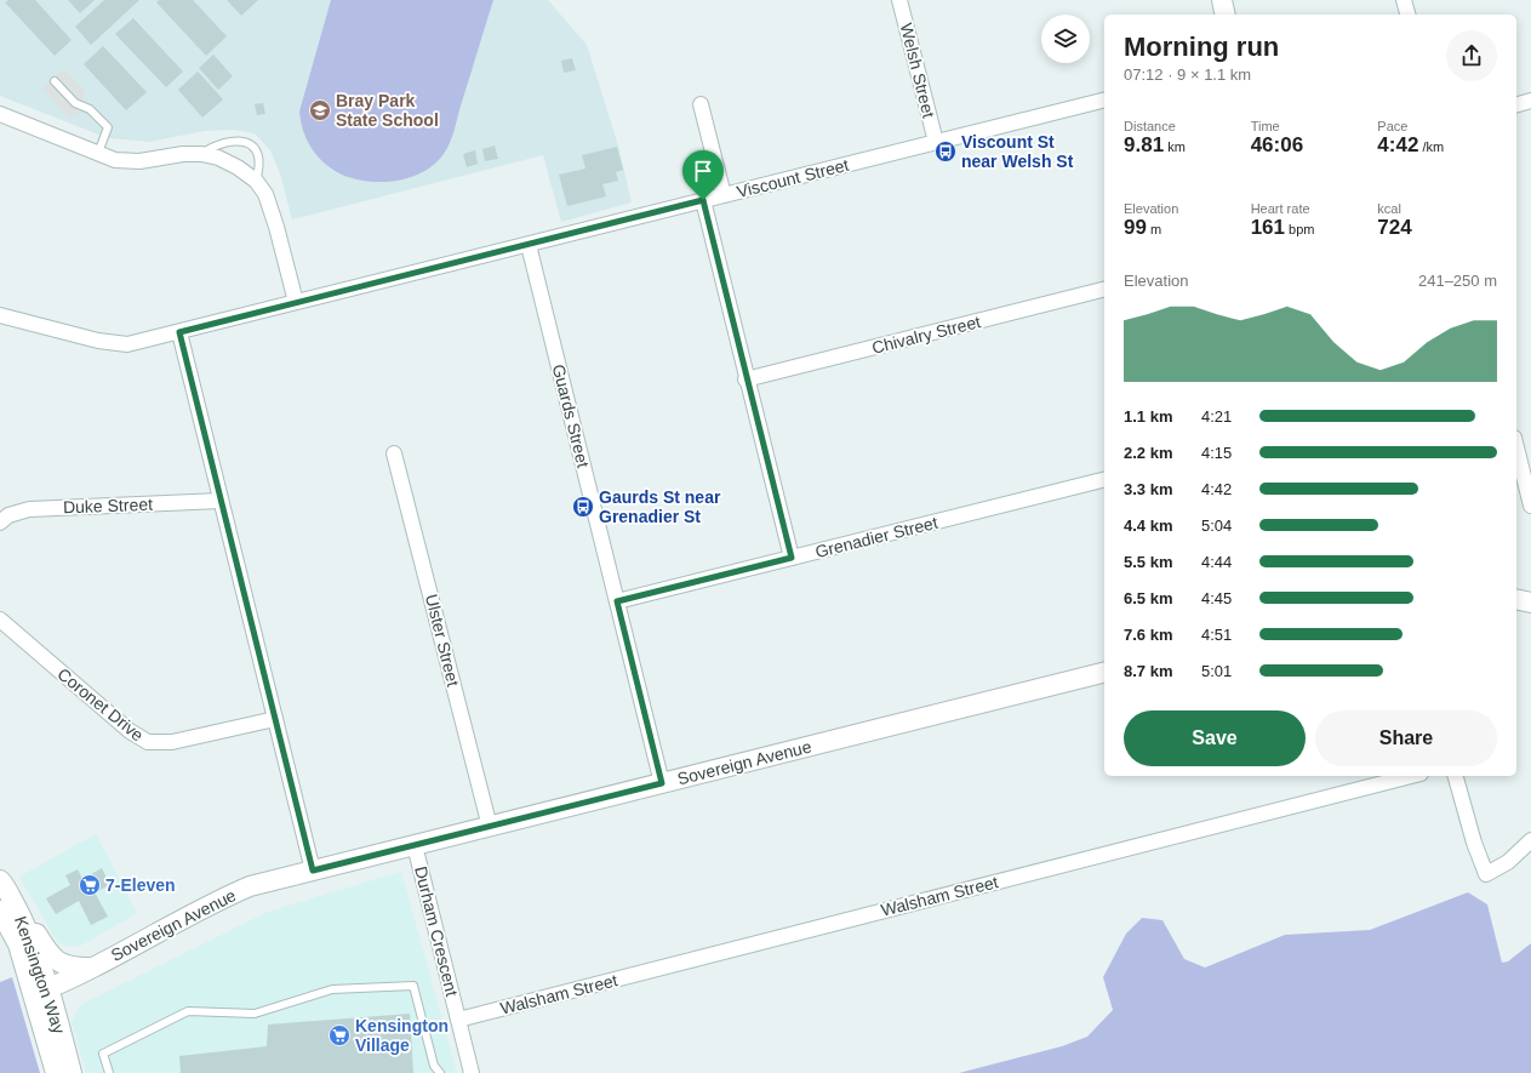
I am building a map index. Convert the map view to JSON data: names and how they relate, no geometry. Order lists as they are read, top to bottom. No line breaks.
{"streets":{"street":["Welsh Street","Viscount Street","Chivalry Street","Guards Street","Duke Street","Grenadier Street","Ulster Street","Coronet Drive","Sovereign Avenue","Walsham Street","Durham Crescent","Kensington Way"]},"crossings":[["Welsh Street","Viscount Street"],["Viscount Street","Guards Street"],["Guards Street","Grenadier Street"],["Guards Street","Sovereign Avenue"],["Ulster Street","Sovereign Avenue"],["Sovereign Avenue","Durham Crescent"],["Sovereign Avenue","Kensington Way"],["Walsham Street","Durham Crescent"]],"places":{"school or university":["Bray Park State School"],"bus stop":["Viscount St near Welsh St","Gaurds St near Grenadier St"],"supermarket":["7-Eleven","Kensington Village"]},"page":{"heading":["Morning run","07:12 · 9 × 1.1 km"],"stats":[["Distance","9.81 km"],["Time","46:06"],["Pace","4:42 /km"],["Elevation","99 m"],["Heart rate","161 bpm"],["kcal","724"]],"chart":["Elevation","241–250 m"],"list":[{"name":"1.1 km","note":"4:21"},{"name":"2.2 km","note":"4:15"},{"name":"3.3 km","note":"4:42"},{"name":"4.4 km","note":"5:04"},{"name":"5.5 km","note":"4:44"},{"name":"6.5 km","note":"4:45"},{"name":"7.6 km","note":"4:51"},{"name":"8.7 km","note":"5:01"}],"buttons":["Save","Share"]}}
